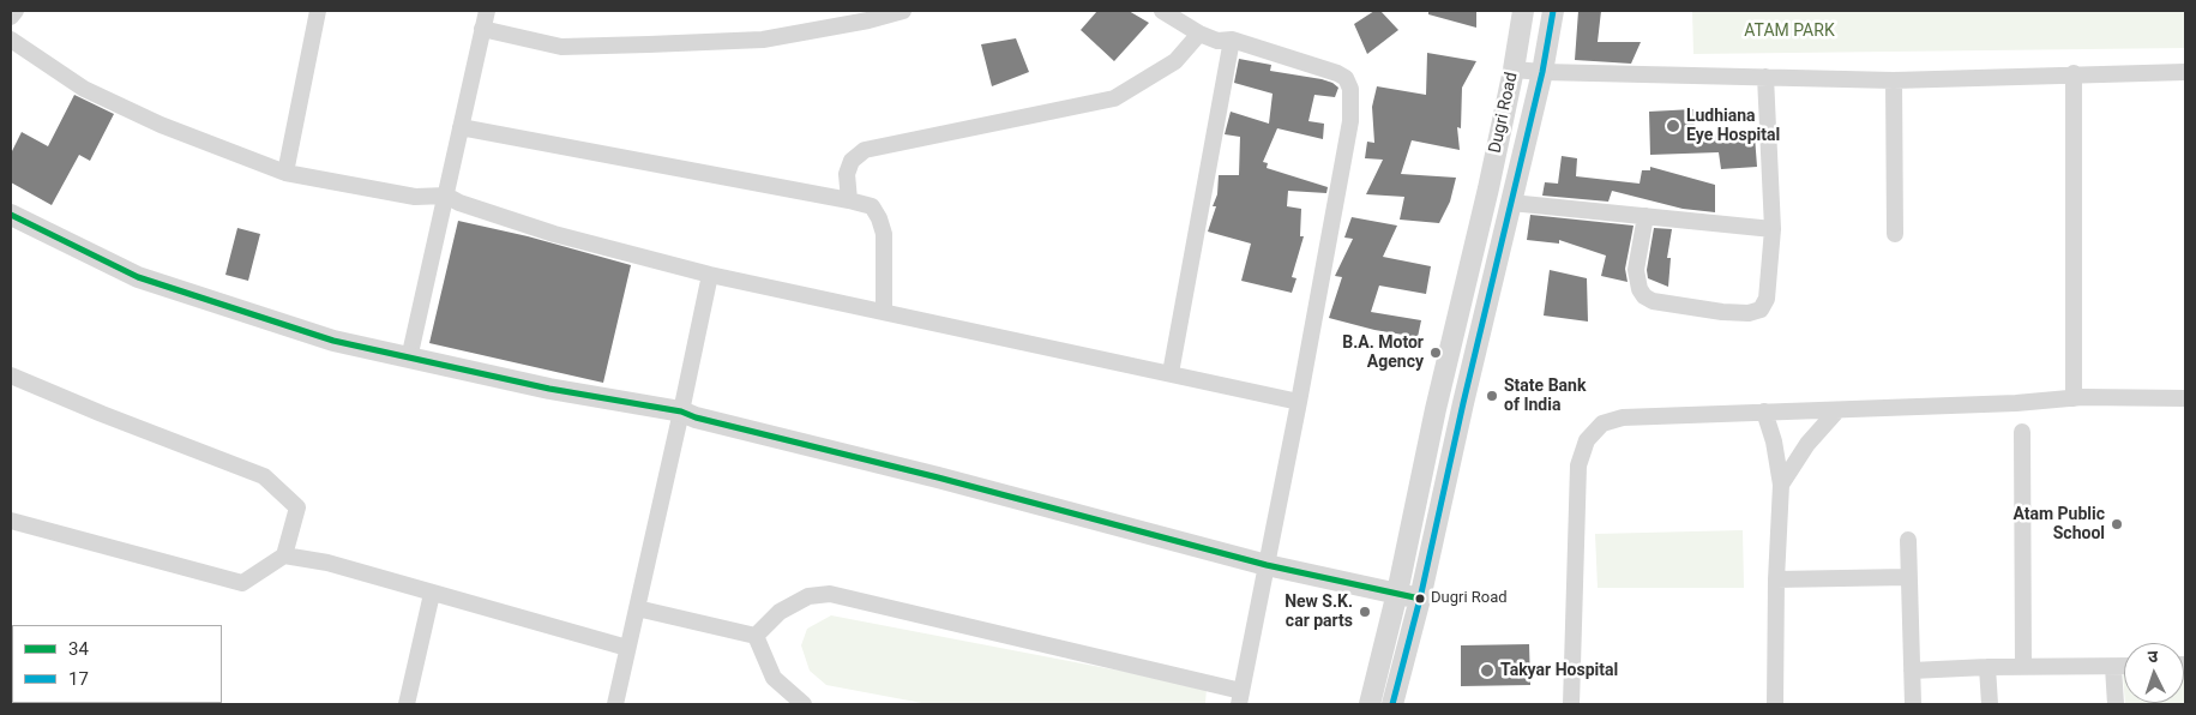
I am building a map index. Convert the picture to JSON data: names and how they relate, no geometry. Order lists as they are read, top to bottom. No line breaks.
{"streets":{"street":["Dugri Road"]},"parks":["ATAM PARK"],"places":["Ludhiana Eye Hospital","B.A. Motor Agency","State Bank of India","Atam Public School","Dugri Road","New S.K. car parts","Takyar Hospital"],"lines":["transit line 17","transit line 34"],"legend":["34","17"],"north":"top"}
